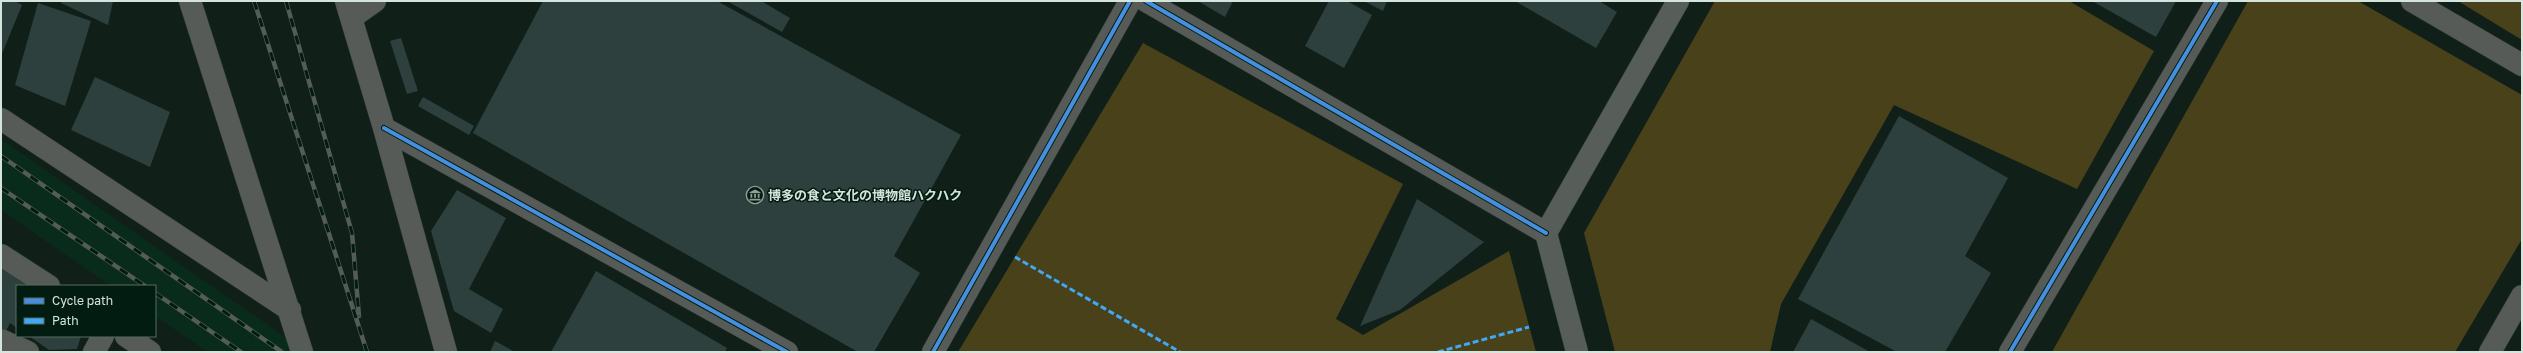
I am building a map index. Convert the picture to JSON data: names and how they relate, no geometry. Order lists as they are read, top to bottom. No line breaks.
{"places":{"museum":["博多の食と文化の博物館ハクハク"]},"legend":["Cycle path","Path"]}
